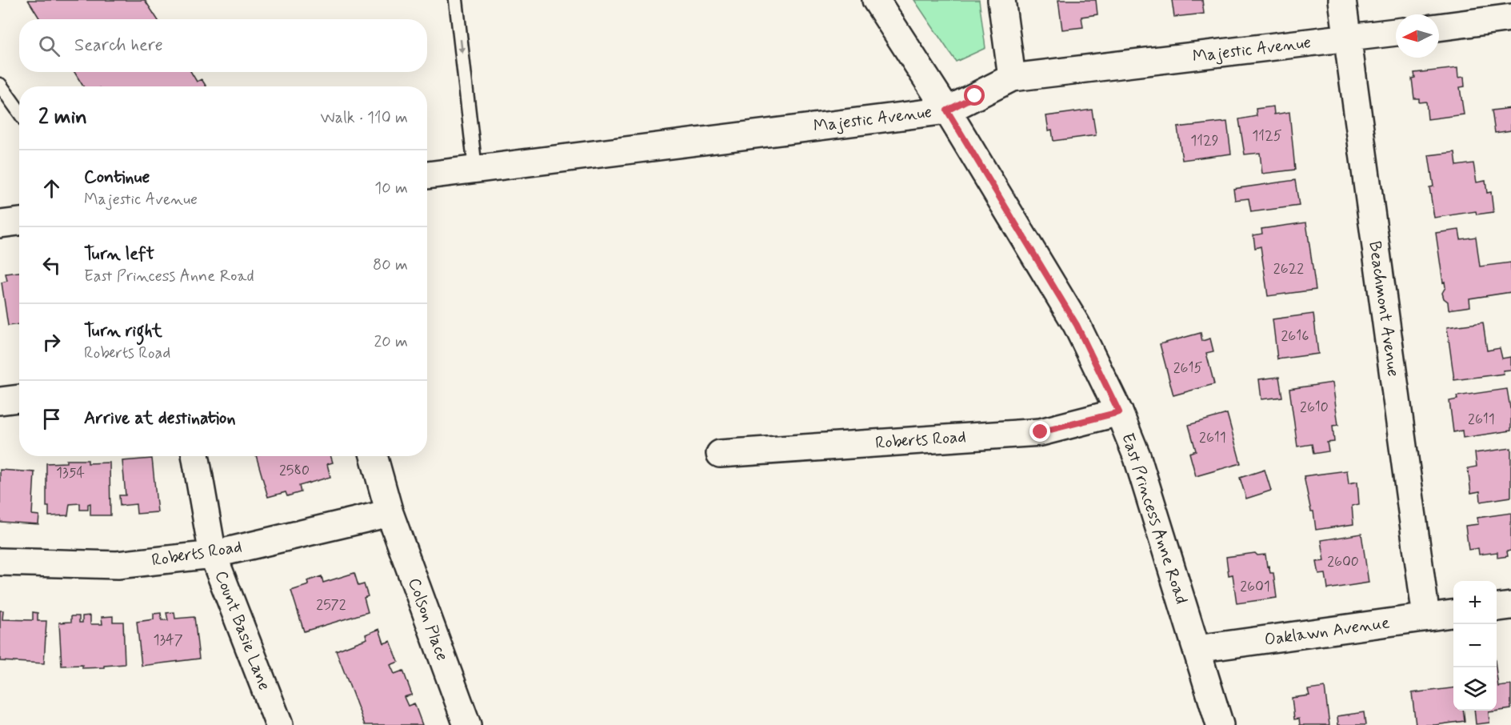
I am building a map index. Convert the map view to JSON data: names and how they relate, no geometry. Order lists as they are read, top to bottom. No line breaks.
{"streets":{"street":["Majestic Avenue","Beachmont Avenue","Roberts Road","East Princess Anne Road","Colson Place","Count Basie Lane","Oaklawn Avenue"]},"crossings":[["Majestic Avenue","Beachmont Avenue"],["Majestic Avenue","East Princess Anne Road"],["Beachmont Avenue","Oaklawn Avenue"],["Roberts Road","East Princess Anne Road"],["Roberts Road","Colson Place"],["Roberts Road","Count Basie Lane"],["East Princess Anne Road","Oaklawn Avenue"]],"house_numbers":["1125","1129","2622","2616","2615","2610","2611","2611","2580","1354","2600","2601","2572","1347"],"north":"left","page":{"search":"Search here","heading":["2 min","Walk · 110 m"],"list":[["Continue","Majestic Avenue","10 m"],["Turn left","East Princess Anne Road","80 m"],["Turn right","Roberts Road","20 m"],"Arrive at destination"],"map_buttons":["+","−"]}}
